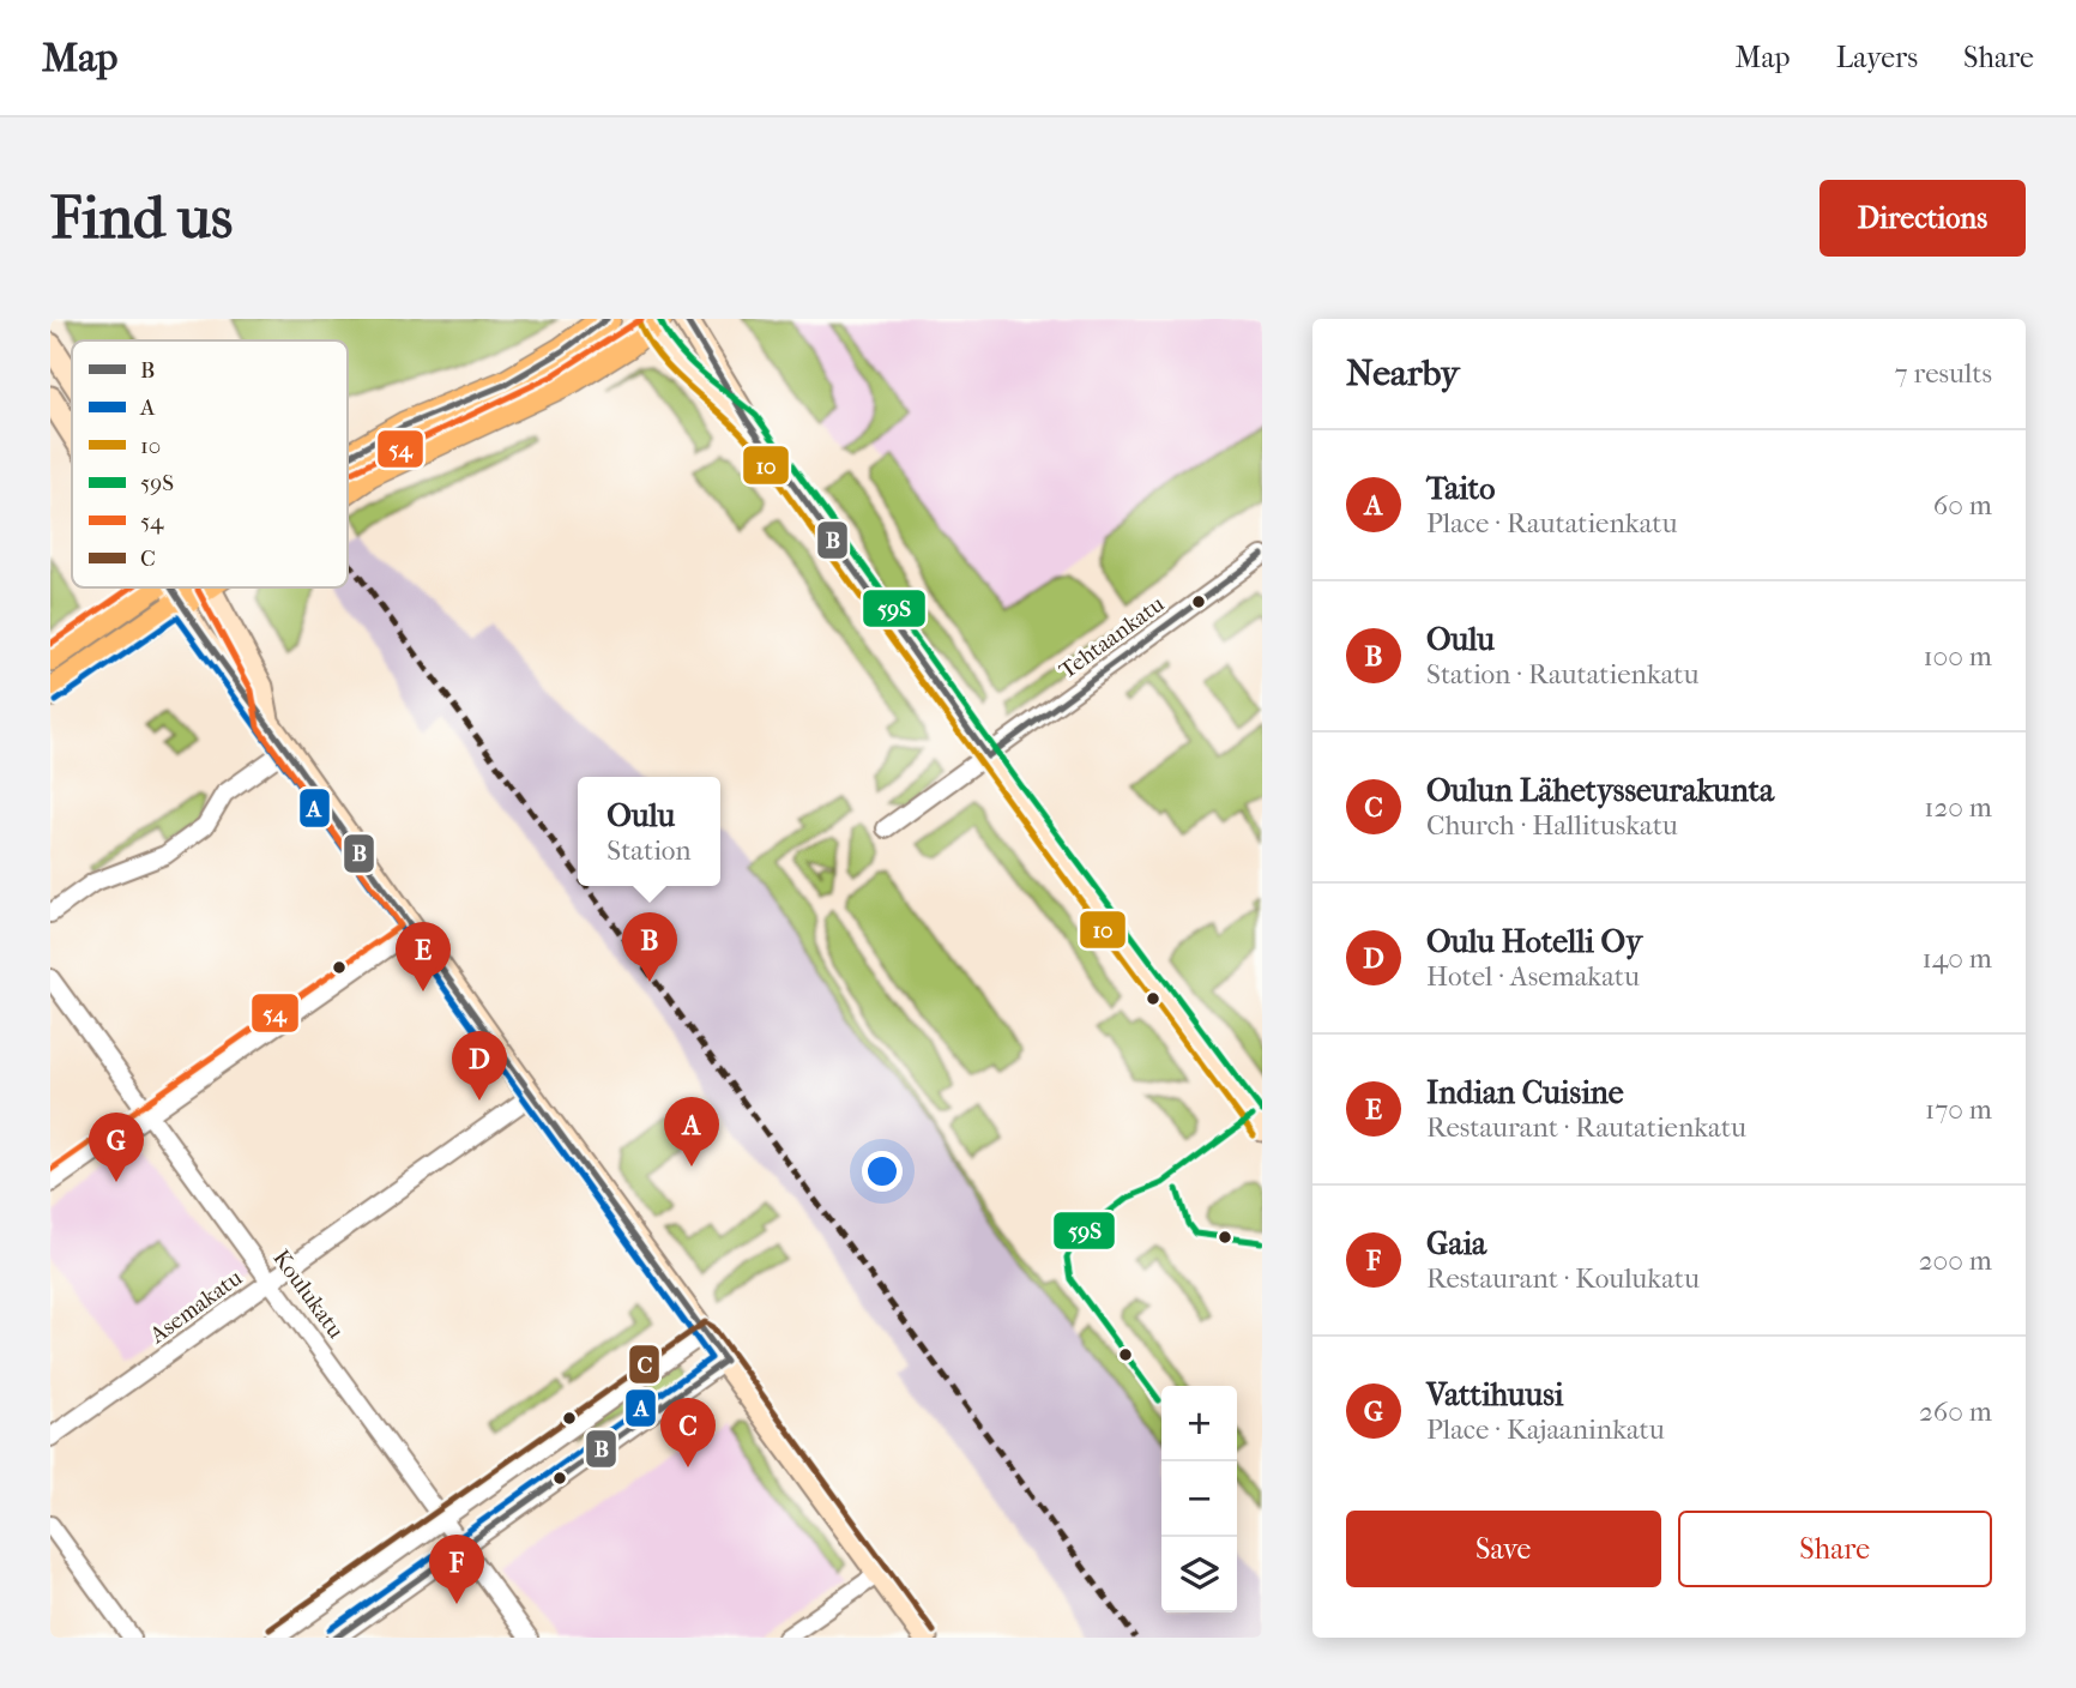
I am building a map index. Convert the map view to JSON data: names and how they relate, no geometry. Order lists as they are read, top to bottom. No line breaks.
{"streets":{"street":["Tehtaankatu","Koulukatu","Asemakatu"]},"crossings":[["Koulukatu","Asemakatu"]],"lines":["transit line B","transit line 59S","transit line 54","transit line 10","transit line A","transit line C"],"legend":["B","A","10","59S","54","C"],"page":{"header":"Map","nav":["Map","Layers","Share"],"buttons":["Directions",["Save","Share"]],"title":"Find us","heading":["Nearby","7 results"],"list":[{"mark":"A","name":"Taito","note":"Place · Rautatienkatu","value":"60 m"},{"mark":"B","name":"Oulu","note":"Station · Rautatienkatu","value":"100 m"},{"mark":"C","name":"Oulun Lähetysseurakunta","note":"Church · Hallituskatu","value":"120 m"},{"mark":"D","name":"Oulu Hotelli Oy","note":"Hotel · Asemakatu","value":"140 m"},{"mark":"E","name":"Indian Cuisine","note":"Restaurant · Rautatienkatu","value":"170 m"},{"mark":"F","name":"Gaia","note":"Restaurant · Koulukatu","value":"200 m"},{"mark":"G","name":"Vattihuusi","note":"Place · Kajaaninkatu","value":"260 m"}],"popup":["Oulu","Station"],"pins":["B","E","D","A","G","C","F"],"map_buttons":["+","−"]}}
